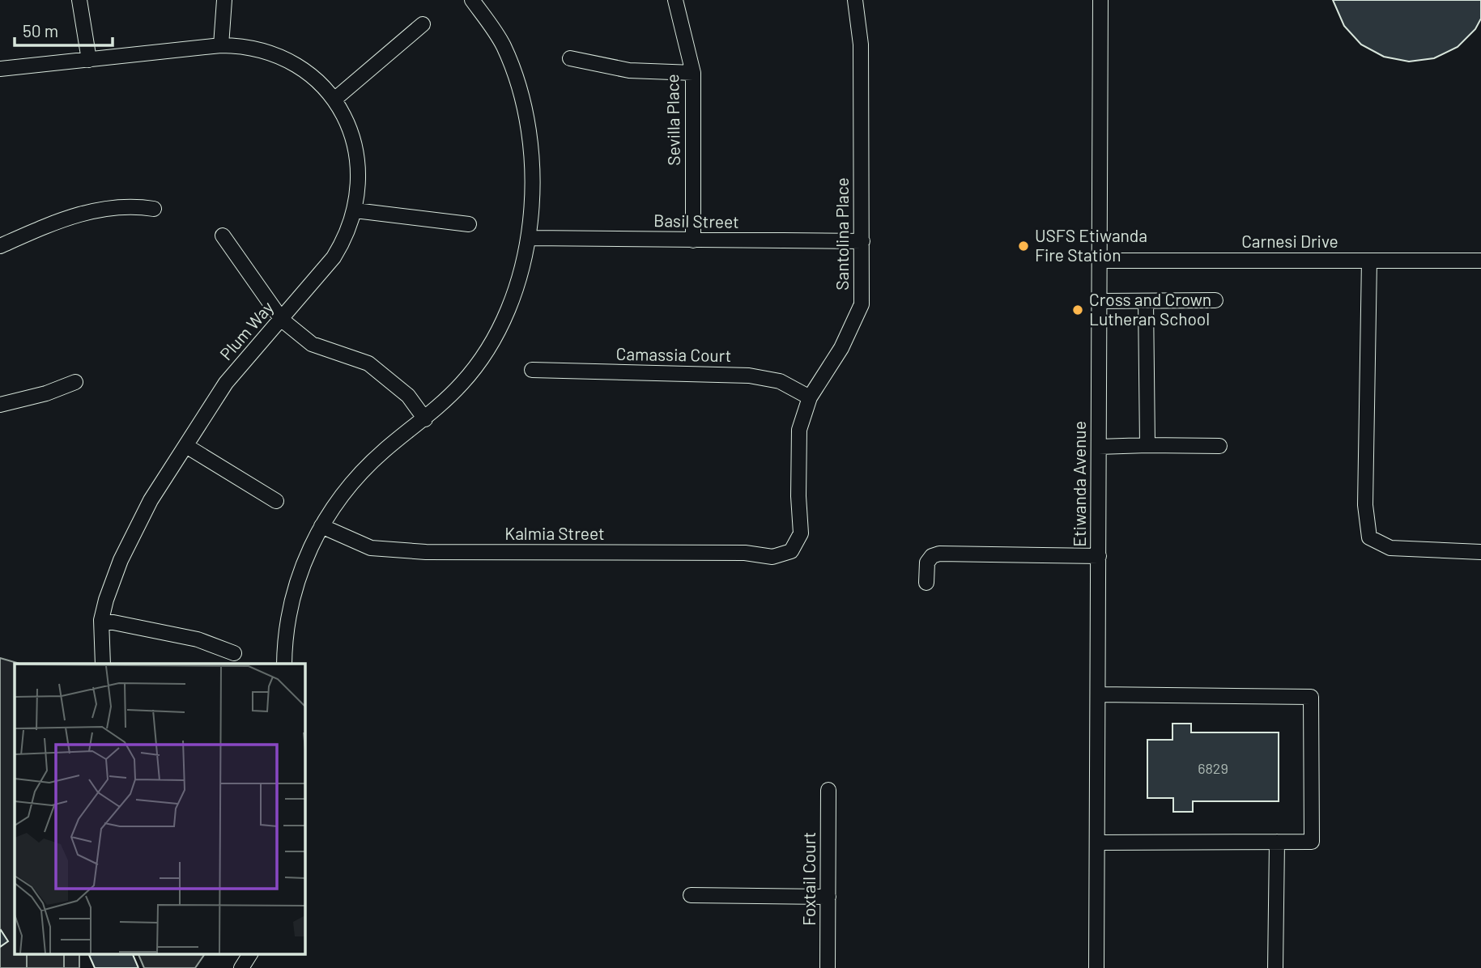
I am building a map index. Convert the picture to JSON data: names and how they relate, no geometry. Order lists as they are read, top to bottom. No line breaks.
{"streets":{"street":["Sevilla Place","Basil Street","Santolina Place","Carnesi Drive","Plum Way","Camassia Court","Etiwanda Avenue","Kalmia Street","Foxtail Court"]},"crossings":[["Sevilla Place","Basil Street"],["Basil Street","Santolina Place"],["Santolina Place","Camassia Court"],["Santolina Place","Kalmia Street"],["Carnesi Drive","Etiwanda Avenue"]],"places":["USFS Etiwanda Fire Station","Cross and Crown Lutheran School"],"house_numbers":["6829"],"scale_bar":"50 m"}
